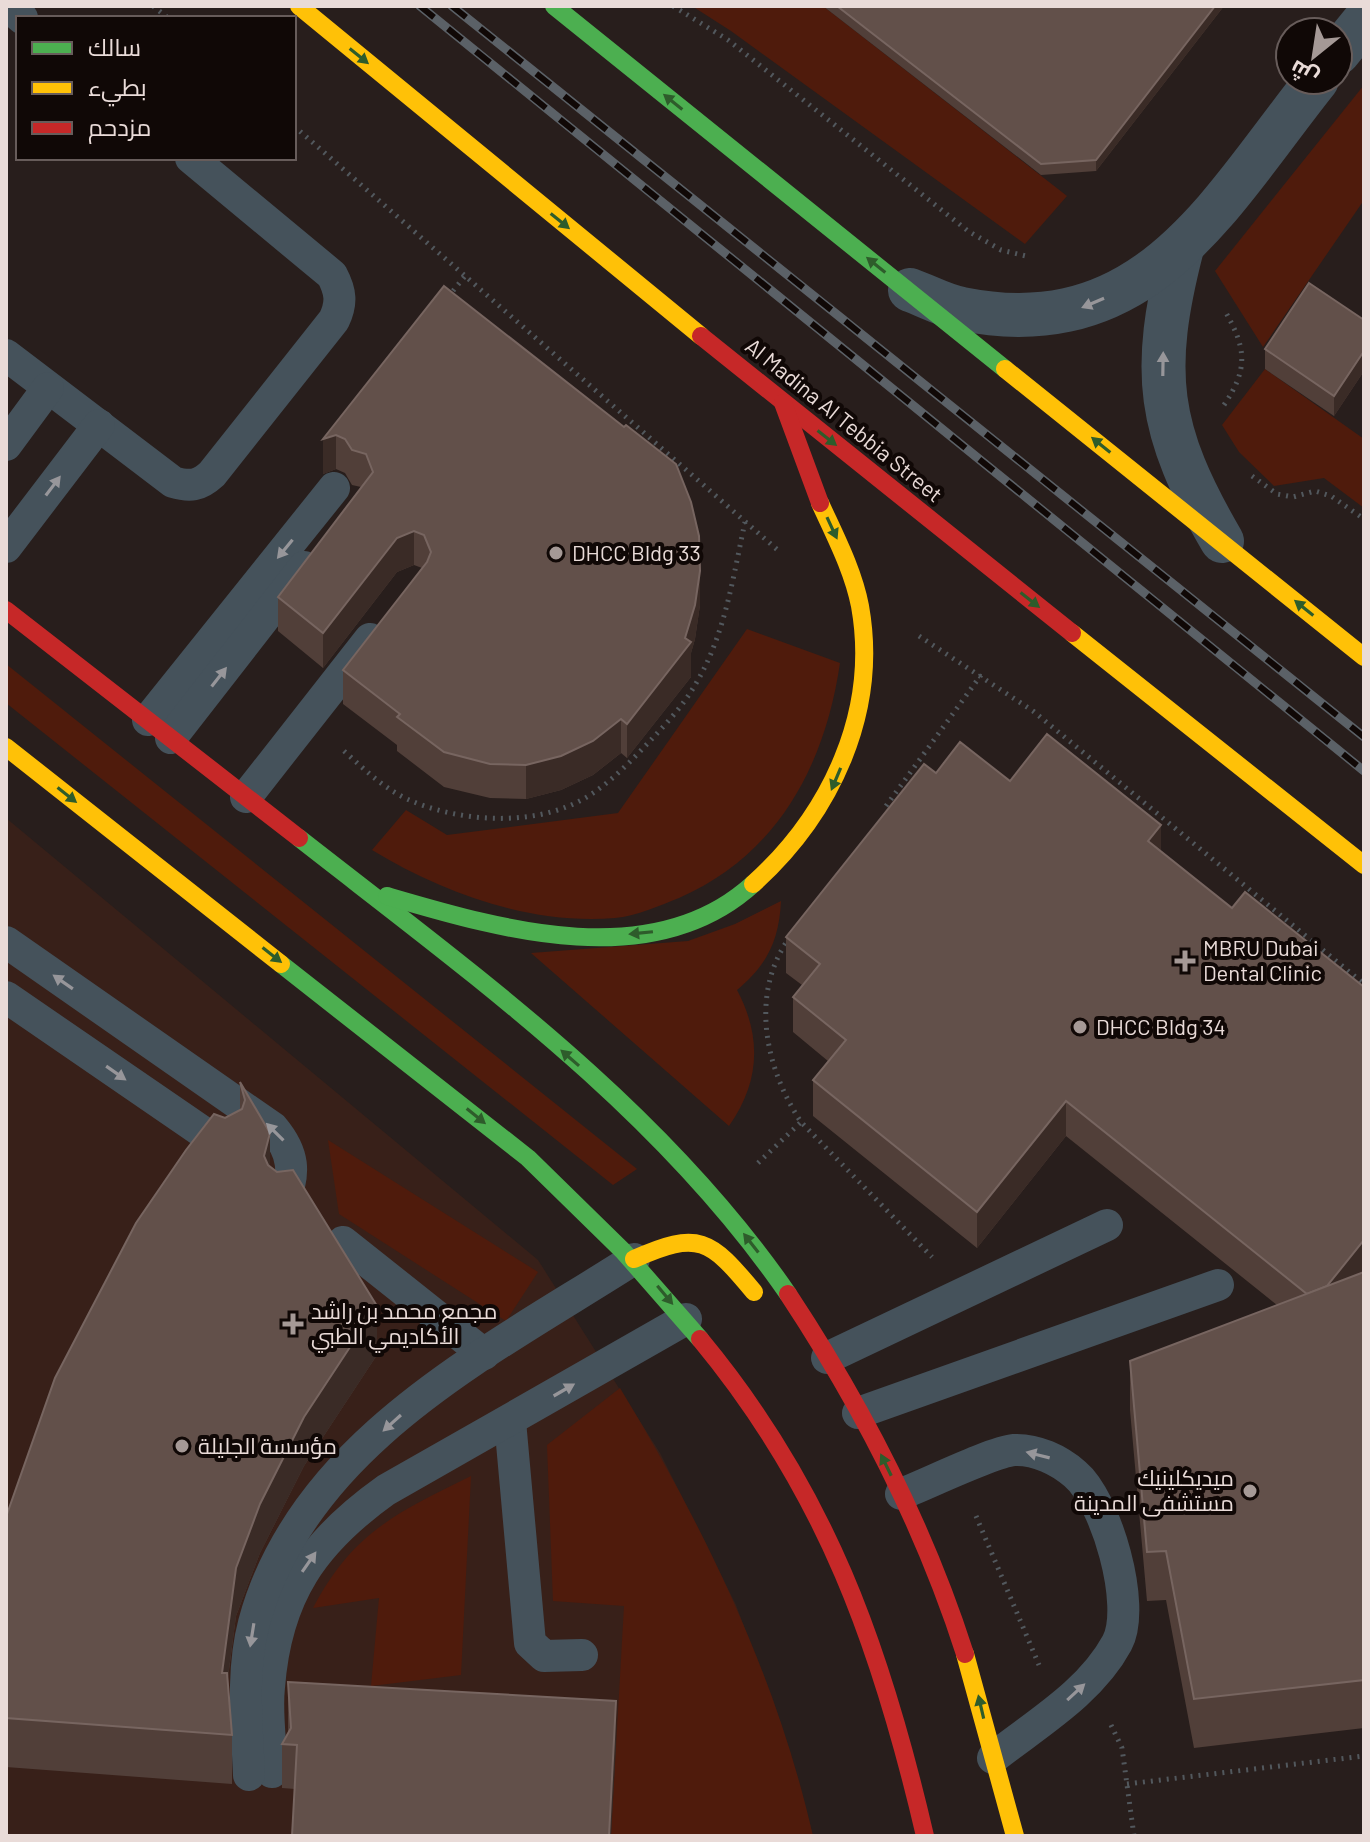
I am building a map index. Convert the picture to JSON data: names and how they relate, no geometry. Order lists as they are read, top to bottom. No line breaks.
{"streets":{"street":["Al Madina Al Tebbia Street"]},"one_way":["Al Madina Al Tebbia Street"],"places":{"other":["DHCC Bldg 33","DHCC Bldg 34","مؤسسة الجليلة","ميديكلينيك مستشفى المدينة"],"health":["MBRU Dubai Dental Clinic","مجمع محمد بن راشد الأكاديمي الطبي"]},"legend":["سالك","بطيء","مزدحم"],"north":"bottom left"}
